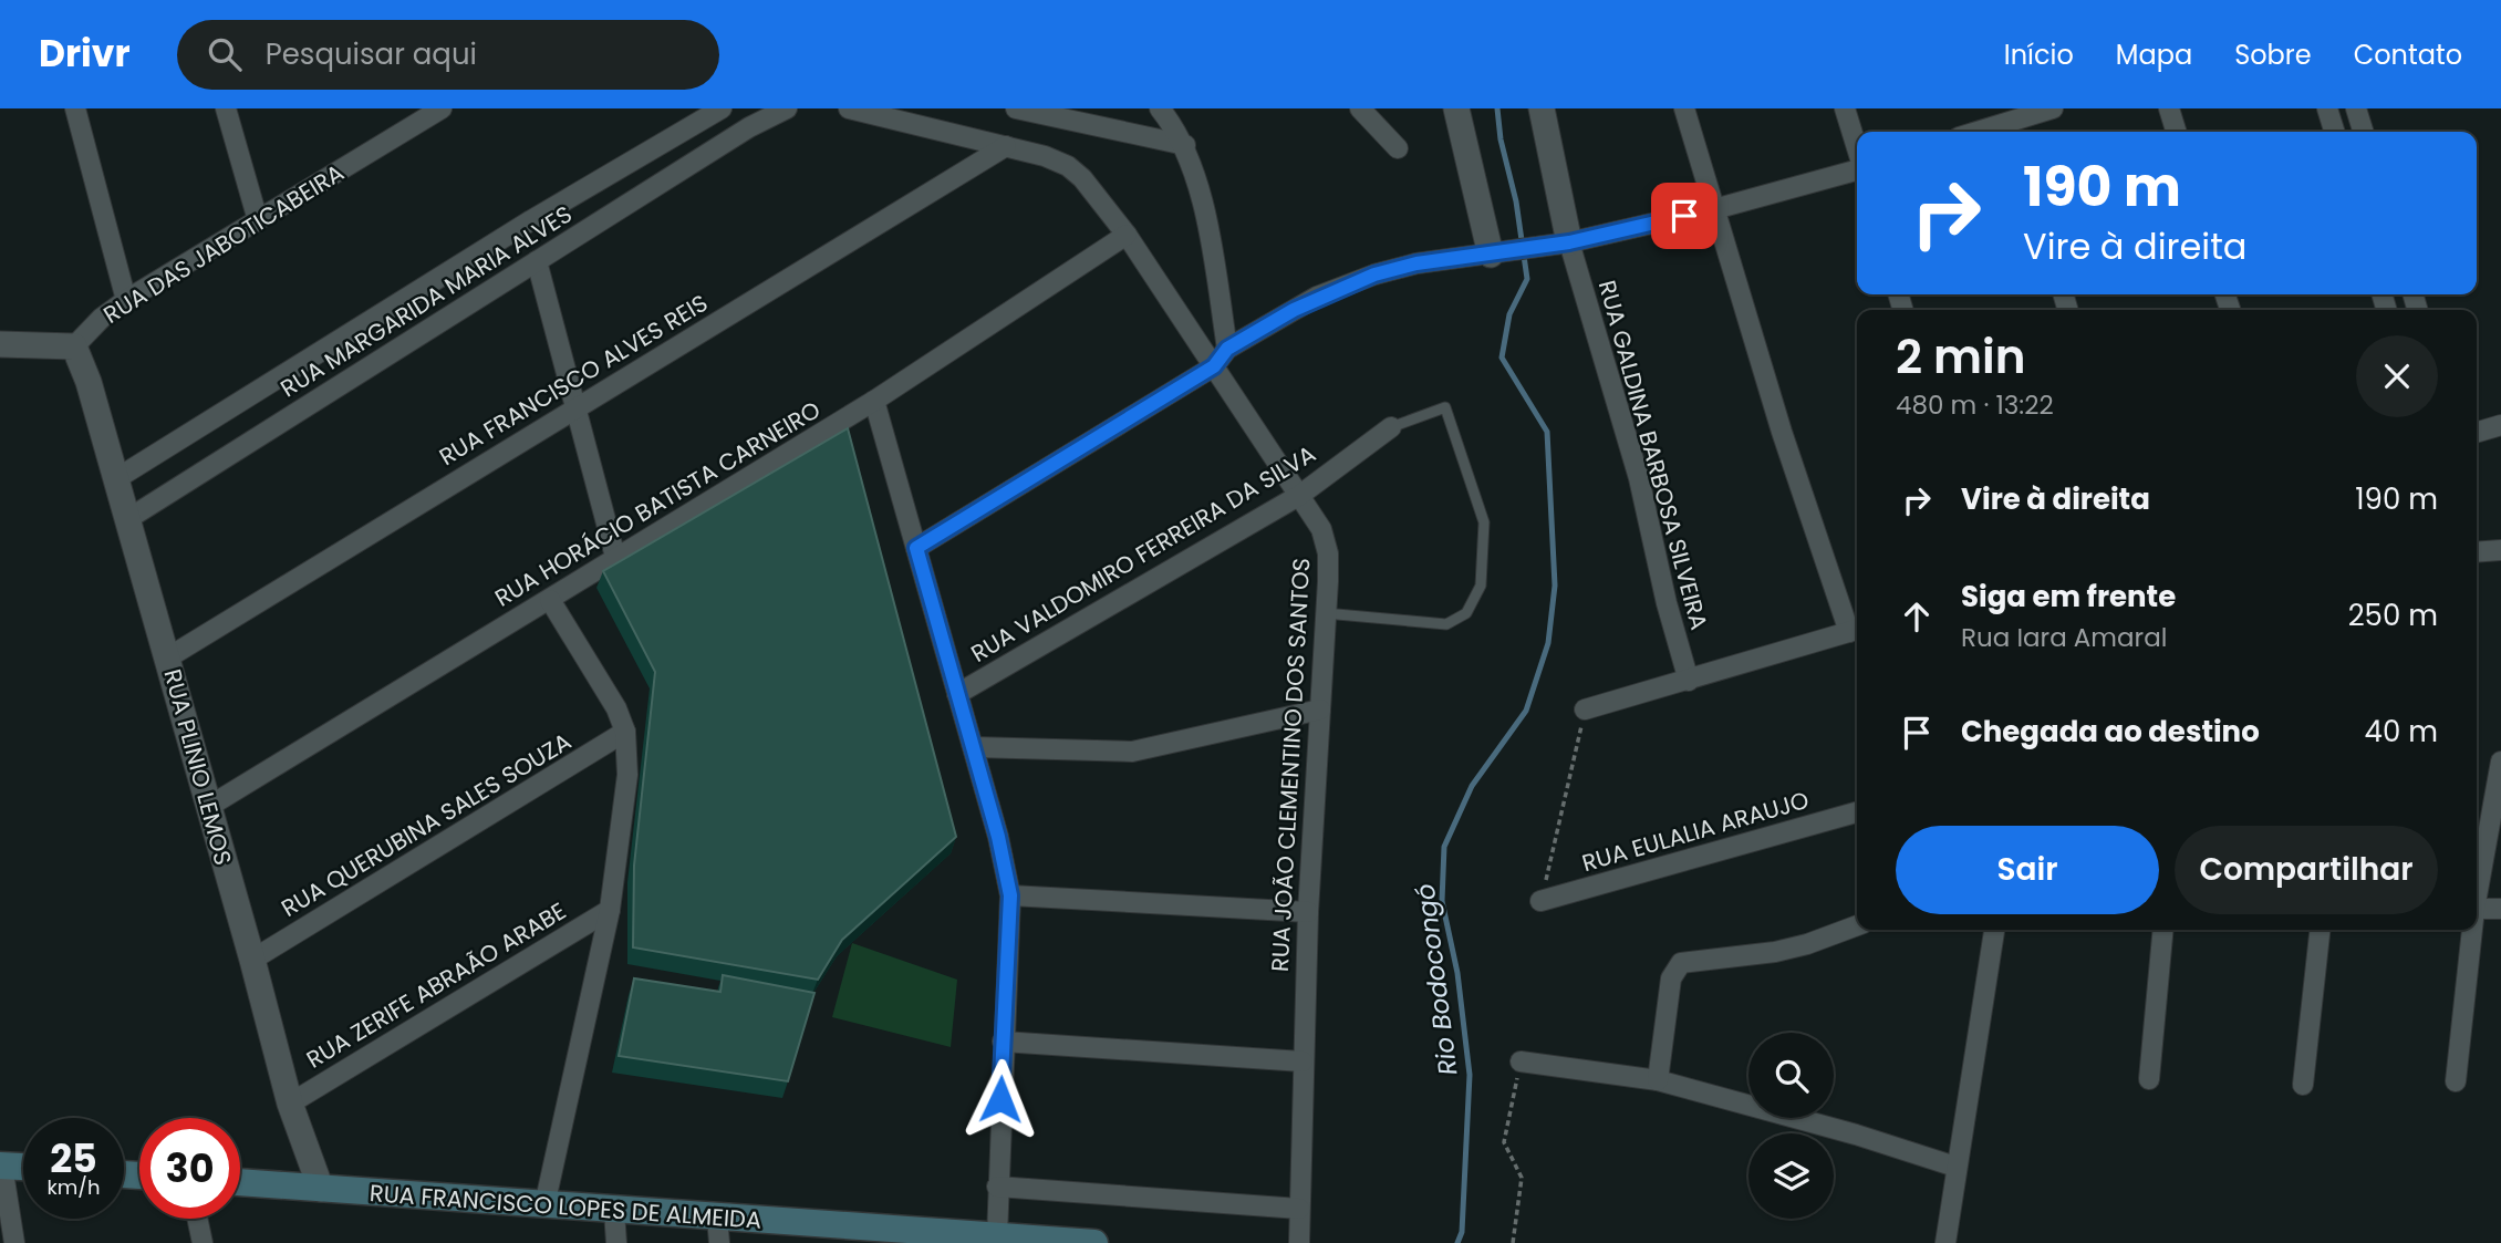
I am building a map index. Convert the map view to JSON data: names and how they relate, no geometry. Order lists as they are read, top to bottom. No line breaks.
{"streets":{"main road":["RUA FRANCISCO LOPES DE ALMEIDA"],"street":["RUA DAS JABOTICABEIRA","RUA MARGARIDA MARIA ALVES","RUA FRANCISCO ALVES REIS","RUA GALDINA BARBOSA SILVEIRA","RUA HORÁCIO BATISTA CARNEIRO","RUA VALDOMIRO FERREIRA DA SILVA","RUA JOÃO CLEMENTINO DOS SANTOS","RUA PLINIO LEMOS","RUA QUERUBINA SALES SOUZA","RUA EULALIA ARAUJO","RUA ZERIFE ABRAÃO ARABE"]},"crossings":[["RUA DAS JABOTICABEIRA","RUA PLINIO LEMOS"],["RUA MARGARIDA MARIA ALVES","RUA PLINIO LEMOS"],["RUA FRANCISCO ALVES REIS","RUA JOÃO CLEMENTINO DOS SANTOS"],["RUA FRANCISCO ALVES REIS","RUA PLINIO LEMOS"],["RUA HORÁCIO BATISTA CARNEIRO","RUA JOÃO CLEMENTINO DOS SANTOS"],["RUA HORÁCIO BATISTA CARNEIRO","RUA PLINIO LEMOS"],["RUA VALDOMIRO FERREIRA DA SILVA","RUA JOÃO CLEMENTINO DOS SANTOS"],["RUA PLINIO LEMOS","RUA QUERUBINA SALES SOUZA"],["RUA PLINIO LEMOS","RUA ZERIFE ABRAÃO ARABE"],["RUA PLINIO LEMOS","RUA FRANCISCO LOPES DE ALMEIDA"]],"water":["Rio Bodocongó"],"page":{"header":"Drivr","search":"Pesquisar aqui","nav":["Início","Mapa","Sobre","Contato"],"turn":["190 m","Vire à direita"],"heading":["2 min","480 m · 13:22"],"list":[{"name":"Vire à direita","value":"190 m"},{"name":"Siga em frente","note":"Rua Iara Amaral","value":"250 m"},{"name":"Chegada ao destino","value":"40 m"}],"buttons":["Sair","Compartilhar"],"speed":"25 km/h","limit":"30"}}
